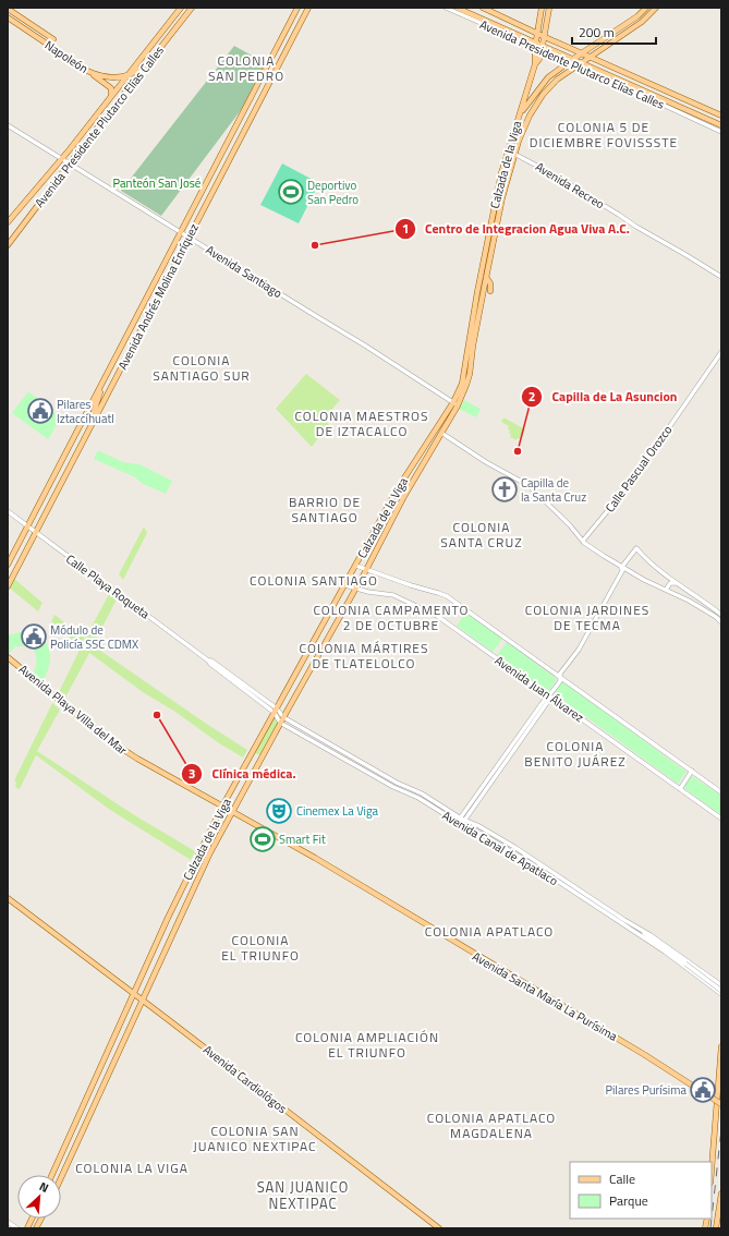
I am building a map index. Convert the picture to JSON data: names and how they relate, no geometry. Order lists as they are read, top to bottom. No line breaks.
{"streets":{"main road":["Napoleón","Avenida Presidente Plutarco Elías Calles","Calzada de la Viga","Avenida Andrés Molina Enríquez","Avenida Playa Villa del Mar","Avenida Santa María La Purísima","Avenida Cardiológos"],"street":["Avenida Recreo","Avenida Santiago","Calle Pascual Orozco","Calle Playa Roqueta","Avenida Juan Álvarez","Avenida Canal de Apatlaco"]},"crossings":[["Napoleón","Avenida Presidente Plutarco Elías Calles"],["Avenida Presidente Plutarco Elías Calles","Calzada de la Viga"],["Avenida Presidente Plutarco Elías Calles","Avenida Santiago"],["Calzada de la Viga","Avenida Recreo"],["Calzada de la Viga","Avenida Santiago"],["Calzada de la Viga","Calle Playa Roqueta"],["Calzada de la Viga","Avenida Juan Álvarez"],["Calzada de la Viga","Avenida Playa Villa del Mar"],["Calzada de la Viga","Avenida Canal de Apatlaco"],["Calzada de la Viga","Avenida Santa María La Purísima"],["Calzada de la Viga","Avenida Cardiológos"],["Avenida Santiago","Avenida Andrés Molina Enríquez"],["Avenida Andrés Molina Enríquez","Calle Playa Roqueta"],["Avenida Playa Villa del Mar","Avenida Santa María La Purísima"]],"districts":["COLONIA SAN PEDRO","COLONIA 5 DE DICIEMBRE FOVISSSTE","COLONIA SANTIAGO SUR","COLONIA MAESTROS DE IZTACALCO","BARRIO DE SANTIAGO","COLONIA SANTA CRUZ","COLONIA SANTIAGO","COLONIA CAMPAMENTO 2 DE OCTUBRE","COLONIA JARDINES DE TECMA","COLONIA MÁRTIRES DE TLATELOLCO","COLONIA BENITO JUÁREZ","COLONIA APATLACO","COLONIA EL TRIUNFO","COLONIA AMPLIACIÓN EL TRIUNFO","COLONIA APATLACO MAGDALENA","COLONIA SAN JUANICO NEXTIPAC","COLONIA LA VIGA","SAN JUANICO NEXTIPAC"],"parks":["Panteón San José"],"places":{"sports":["Deportivo San Pedro","Smart Fit"],"other":["Centro de Integracion Agua Viva A.C.","Capilla de La Asuncion","Clínica médica."],"public building":["Pilares Iztaccíhuatl","Módulo de Policía SSC CDMX","Pilares Purísima"],"church":["Capilla de la Santa Cruz"],"theatre":["Cinemex La Viga"]},"legend":["Calle","Parque"],"scale_bar":"200 m","north":"top right"}
